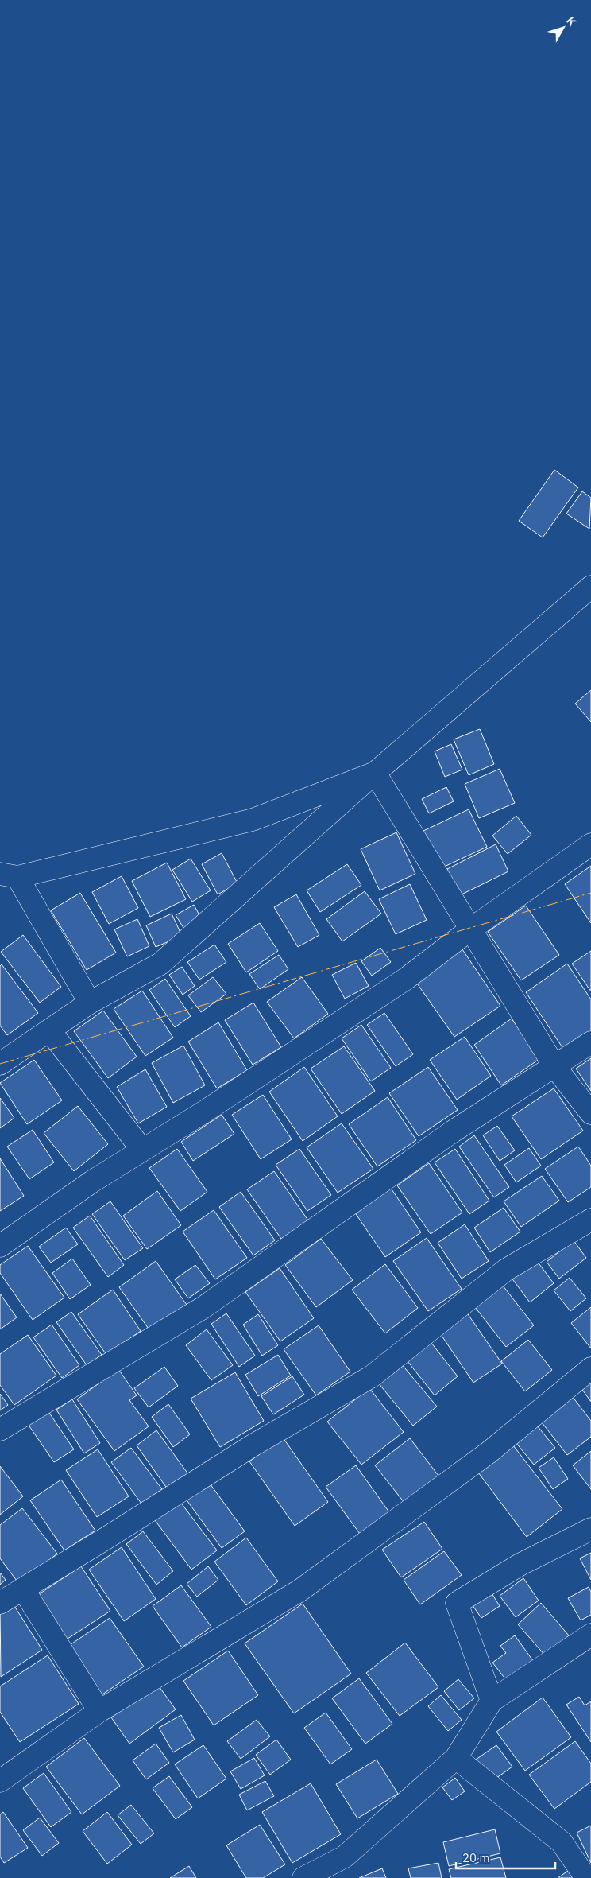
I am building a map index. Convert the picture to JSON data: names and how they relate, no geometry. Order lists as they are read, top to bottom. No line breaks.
{"scale_bar":"20 m","north":"top right"}
